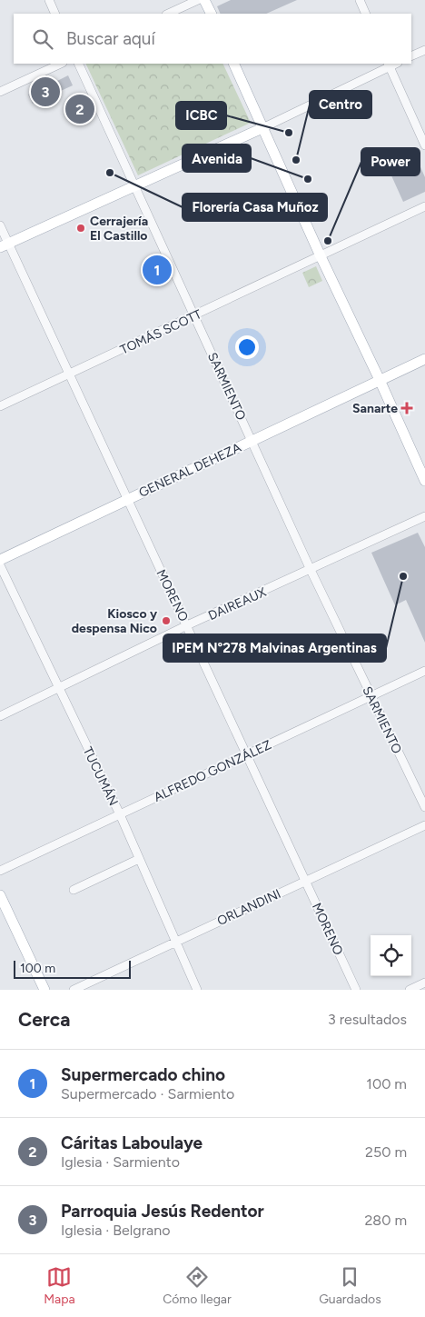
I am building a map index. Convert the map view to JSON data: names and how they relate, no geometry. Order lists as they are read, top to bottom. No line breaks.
{"streets":{"main road":["GENERAL DEHEZA"],"street":["TOMÁS SCOTT","SARMIENTO","MORENO","DAIREAUX","ALFREDO GONZÁLEZ","TUCUMÁN","ORLANDINI"]},"crossings":[["TOMÁS SCOTT","SARMIENTO"],["TOMÁS SCOTT","MORENO"],["SARMIENTO","GENERAL DEHEZA"],["SARMIENTO","DAIREAUX"],["SARMIENTO","ALFREDO GONZÁLEZ"],["GENERAL DEHEZA","MORENO"],["MORENO","DAIREAUX"],["MORENO","ALFREDO GONZÁLEZ"],["MORENO","ORLANDINI"],["DAIREAUX","TUCUMÁN"],["ALFREDO GONZÁLEZ","TUCUMÁN"],["TUCUMÁN","ORLANDINI"]],"places":{"other":["ICBC","Centro","Florería Casa Muñoz","Avenida","Cerrajería El Castillo","Power","IPEM N°278 Malvinas Argentinas","Kiosco y despensa Nico"],"health":["Sanarte"]},"scale_bar":"100 m","page":{"search":"Buscar aquí","pins":["3","2","1"],"scale":"100 m","heading":["Cerca","3 resultados"],"list":[{"mark":"1","name":"Supermercado chino","note":"Supermercado · Sarmiento","value":"100 m"},{"mark":"2","name":"Cáritas Laboulaye","note":"Iglesia · Sarmiento","value":"250 m"},{"mark":"3","name":"Parroquia Jesús Redentor","note":"Iglesia · Belgrano","value":"280 m"}],"nav":["Mapa","Cómo llegar","Guardados"]}}
